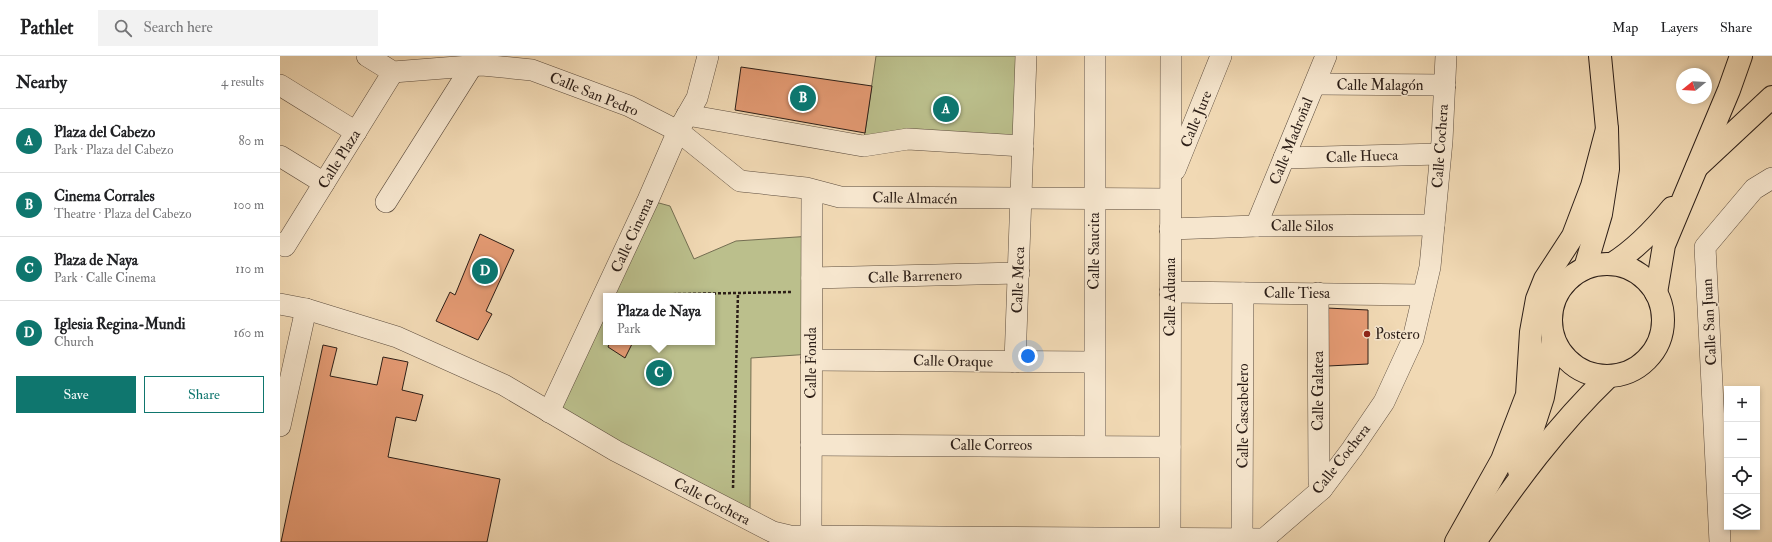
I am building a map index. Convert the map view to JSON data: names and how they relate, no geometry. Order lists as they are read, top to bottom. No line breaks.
{"streets":{"street":["Calle Malagón","Calle San Pedro","Calle Jure","Calle Madroñal","Calle Cochera","Calle Hueca","Calle Plaza","Calle Almacén","Calle Silos","Calle Cinema","Calle Saucita","Calle Barrenero","Calle Meca","Calle Tiesa","Calle Aduana","Calle San Juan","Calle Oraque","Calle Fonda","Calle Galatea","Calle Cascabelero","Calle Correos"]},"crossings":[["Calle Malagón","Calle Madroñal"],["Calle Malagón","Calle Cochera"],["Calle San Pedro","Calle Plaza"],["Calle San Pedro","Calle Almacén"],["Calle San Pedro","Calle Cinema"],["Calle Jure","Calle Almacén"],["Calle Jure","Calle Aduana"],["Calle Madroñal","Calle Hueca"],["Calle Madroñal","Calle Silos"],["Calle Cochera","Calle Hueca"],["Calle Cochera","Calle Silos"],["Calle Cochera","Calle Cinema"],["Calle Cochera","Calle Tiesa"],["Calle Cochera","Calle Aduana"],["Calle Cochera","Calle Fonda"],["Calle Cochera","Calle Galatea"],["Calle Cochera","Calle Cascabelero"],["Calle Almacén","Calle Cinema"],["Calle Almacén","Calle Saucita"],["Calle Almacén","Calle Meca"],["Calle Almacén","Calle Aduana"],["Calle Almacén","Calle Fonda"],["Calle Silos","Calle Aduana"],["Calle Saucita","Calle Oraque"],["Calle Saucita","Calle Correos"],["Calle Barrenero","Calle Meca"],["Calle Barrenero","Calle Fonda"],["Calle Meca","Calle Oraque"],["Calle Tiesa","Calle Aduana"],["Calle Tiesa","Calle Galatea"],["Calle Tiesa","Calle Cascabelero"],["Calle Aduana","Calle Correos"],["Calle Oraque","Calle Fonda"],["Calle Fonda","Calle Correos"]],"places":["Postero"],"north":"left","page":{"header":"Pathlet","search":"Search here","nav":["Map","Layers","Share"],"heading":["Nearby","4 results"],"pins":["B","A","D","C"],"list":[{"mark":"A","name":"Plaza del Cabezo","note":"Park · Plaza del Cabezo","value":"80 m"},{"mark":"B","name":"Cinema Corrales","note":"Theatre · Plaza del Cabezo","value":"100 m"},{"mark":"C","name":"Plaza de Naya","note":"Park · Calle Cinema","value":"110 m"},{"mark":"D","name":"Iglesia Regina-Mundi","note":"Church","value":"160 m"}],"popup":["Plaza de Naya","Park"],"buttons":["Save","Share"],"map_buttons":["+","−"]}}
